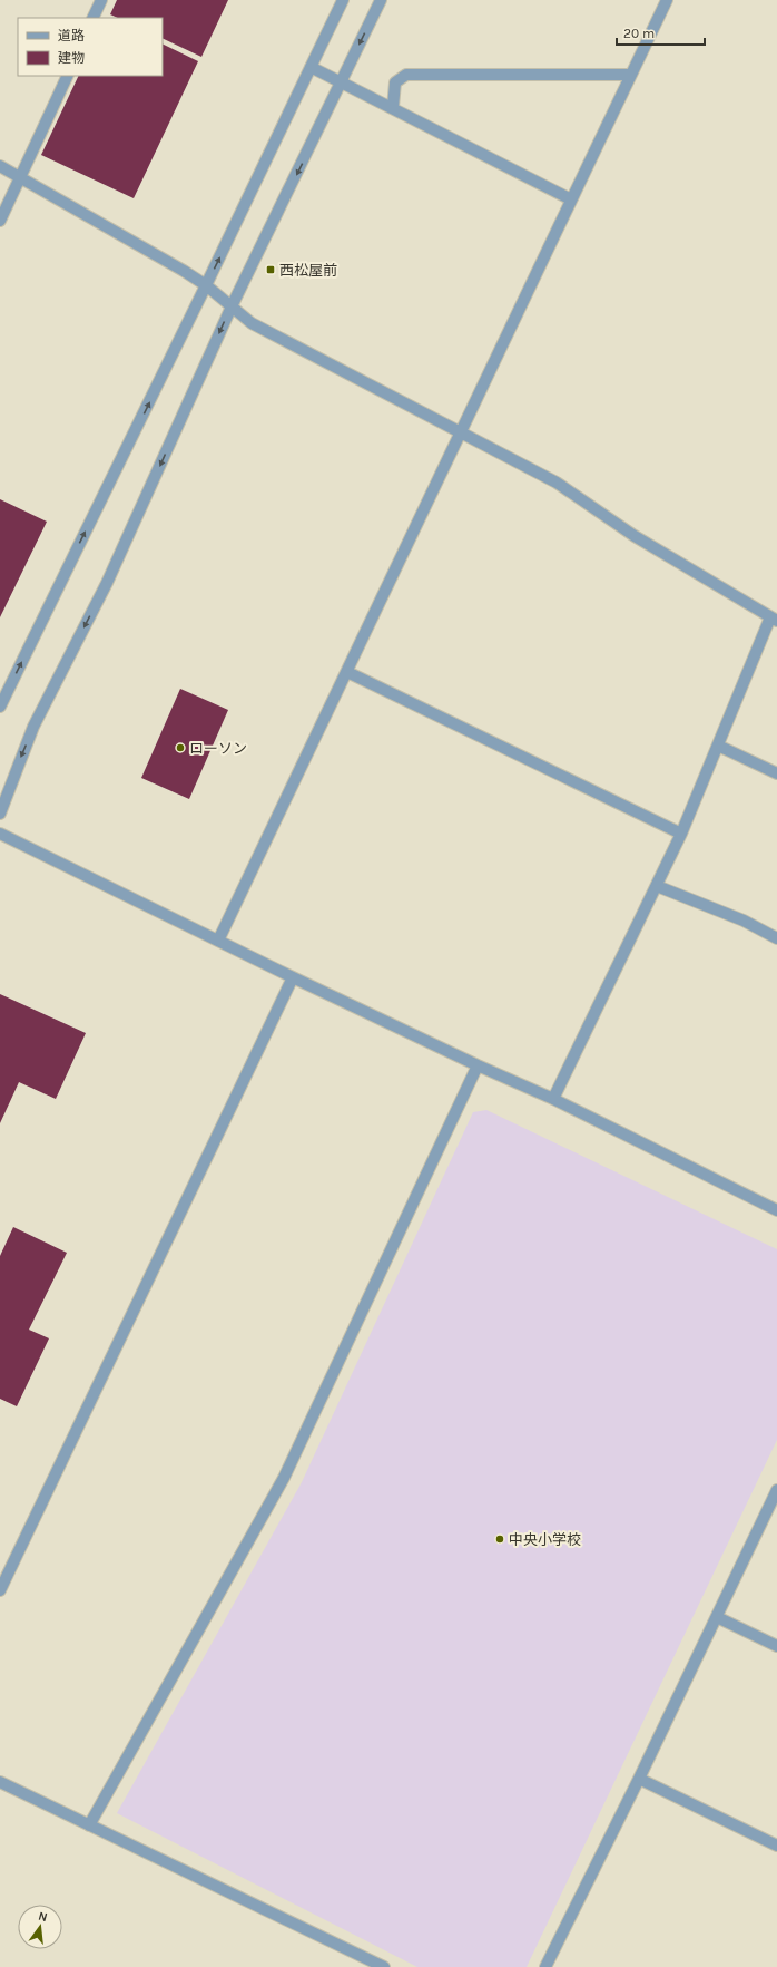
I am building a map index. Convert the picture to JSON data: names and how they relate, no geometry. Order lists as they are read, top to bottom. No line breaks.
{"places":{"transit":["西松屋前"],"other":["ローソン","中央小学校"]},"legend":["道路","建物"],"scale_bar":"20 m","north":"top"}
